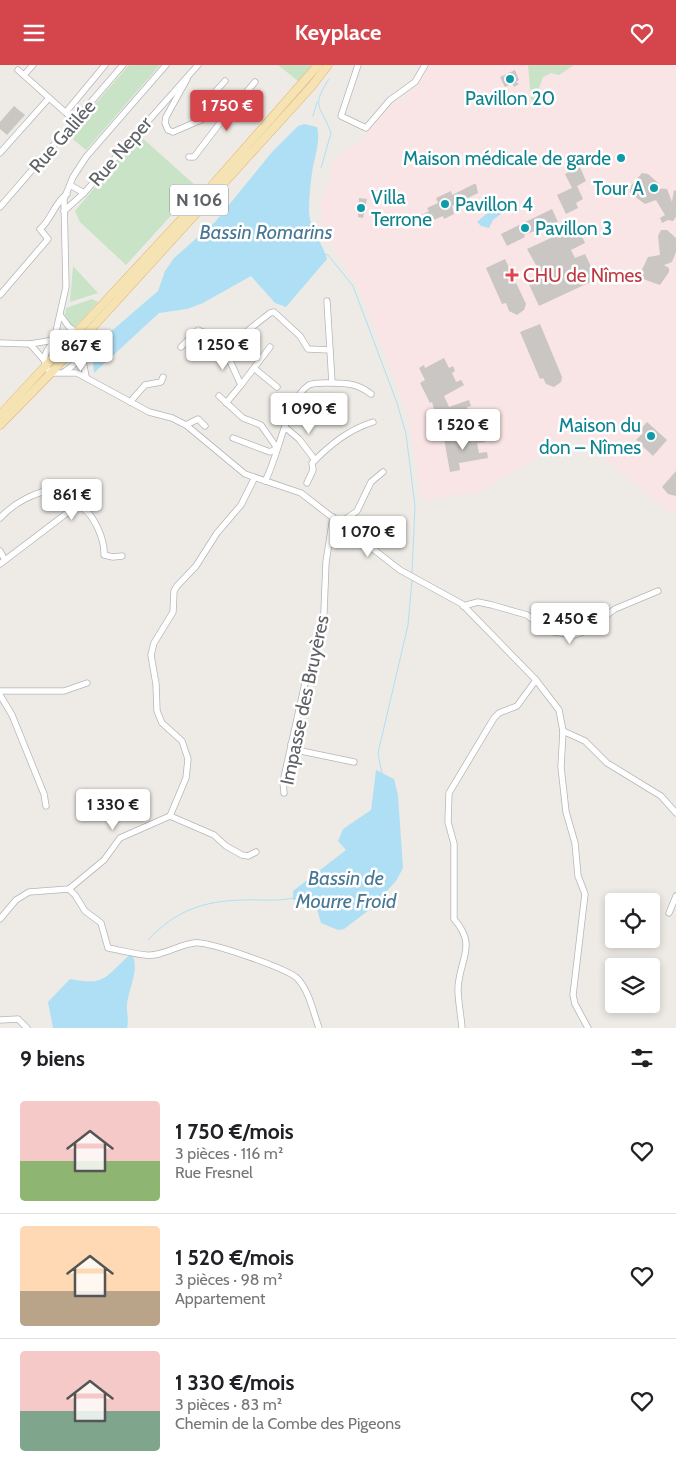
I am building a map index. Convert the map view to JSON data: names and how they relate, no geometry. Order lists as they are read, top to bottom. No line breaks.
{"streets":{"main road":["N 106"],"street":["Rue Galilée","Rue Neper","Impasse des Bruyères"]},"crossings":[["Rue Galilée","Rue Neper"]],"water":["Bassin Romarins","Bassin de Mourre Froid"],"places":{"other":["Pavillon 20","Maison médicale de garde","Tour A","Pavillon 4","Villa Terrone","Pavillon 3","Maison du don – Nîmes"],"health":["CHU de Nîmes"]},"page":{"header":"Keyplace","price":["1 750 €","1 250 €","867 €","1 090 €","1 520 €","861 €","1 070 €","2 450 €","1 330 €"],"heading":"9 biens","list":[{"name":"1 750 €/mois","note":"3 pièces · 116 m² · Rue Fresnel"},{"name":"1 520 €/mois","note":"3 pièces · 98 m² · Appartement"},{"name":"1 330 €/mois","note":"3 pièces · 83 m² · Chemin de la Combe des Pigeons"}]}}
